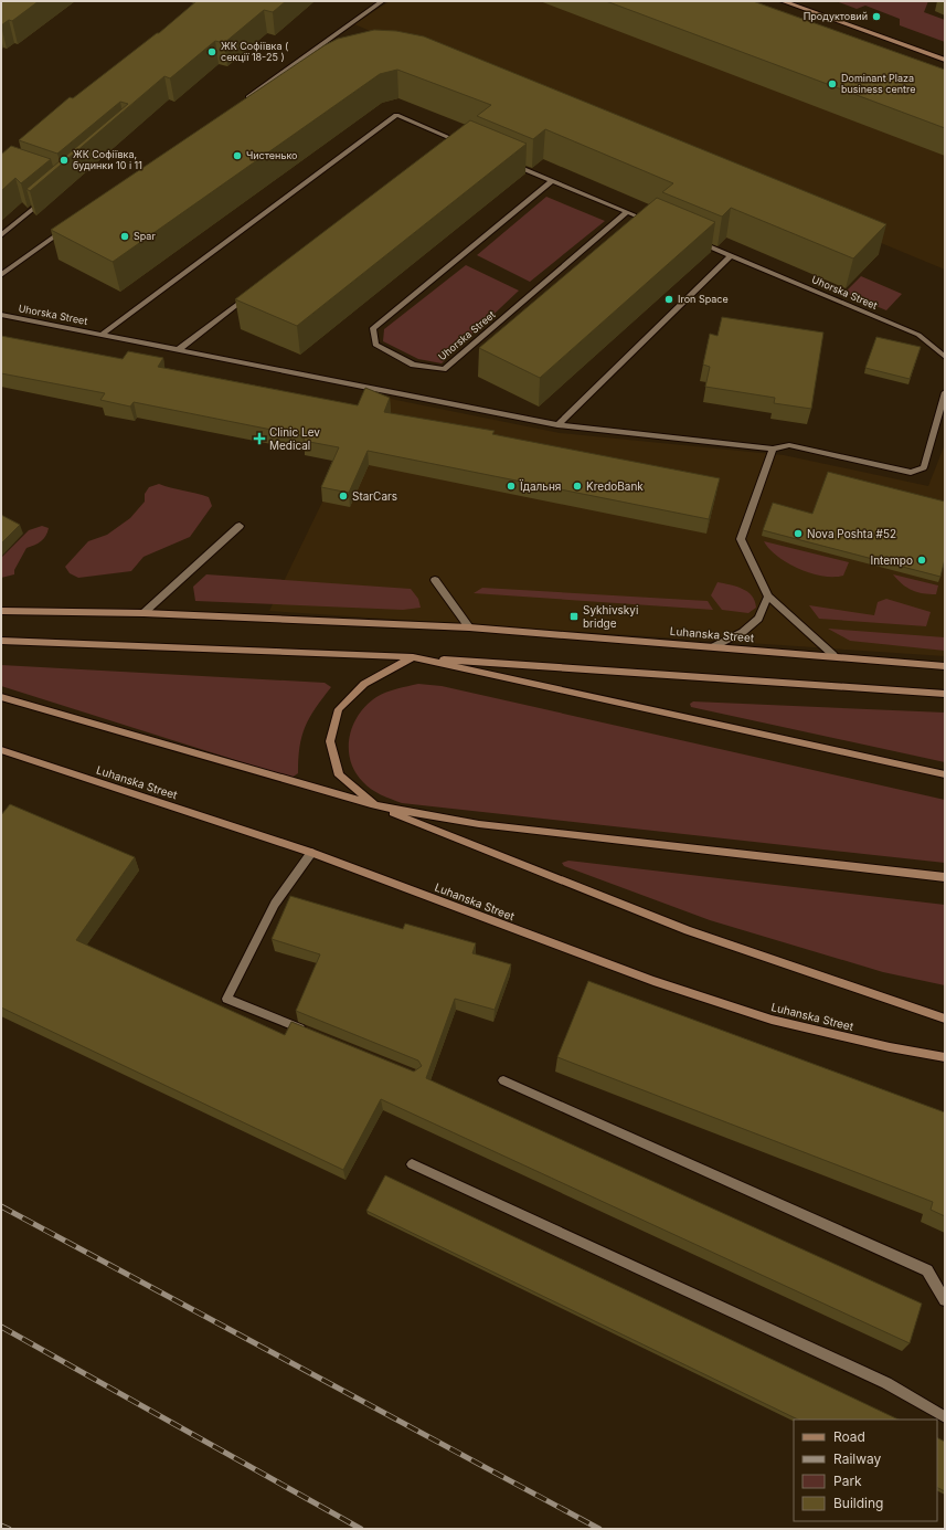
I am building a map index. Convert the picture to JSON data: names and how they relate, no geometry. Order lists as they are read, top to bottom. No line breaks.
{"streets":{"main road":["Luhanska Street"],"street":["Uhorska Street"]},"places":{"other":["Продуктовий","ЖК Софіївка ( секції 18-25 )","Dominant Plaza business centre","Чистенько","ЖК Софіївка, будинки 10 і 11","Spar","Iron Space","Їдальня","KredoBank","StarCars","Nova Poshta #52","Intempo"],"health":["Clinic Lev Medical"],"transit":["Sykhivskyi bridge"]},"legend":["Road","Railway","Park","Building"]}
